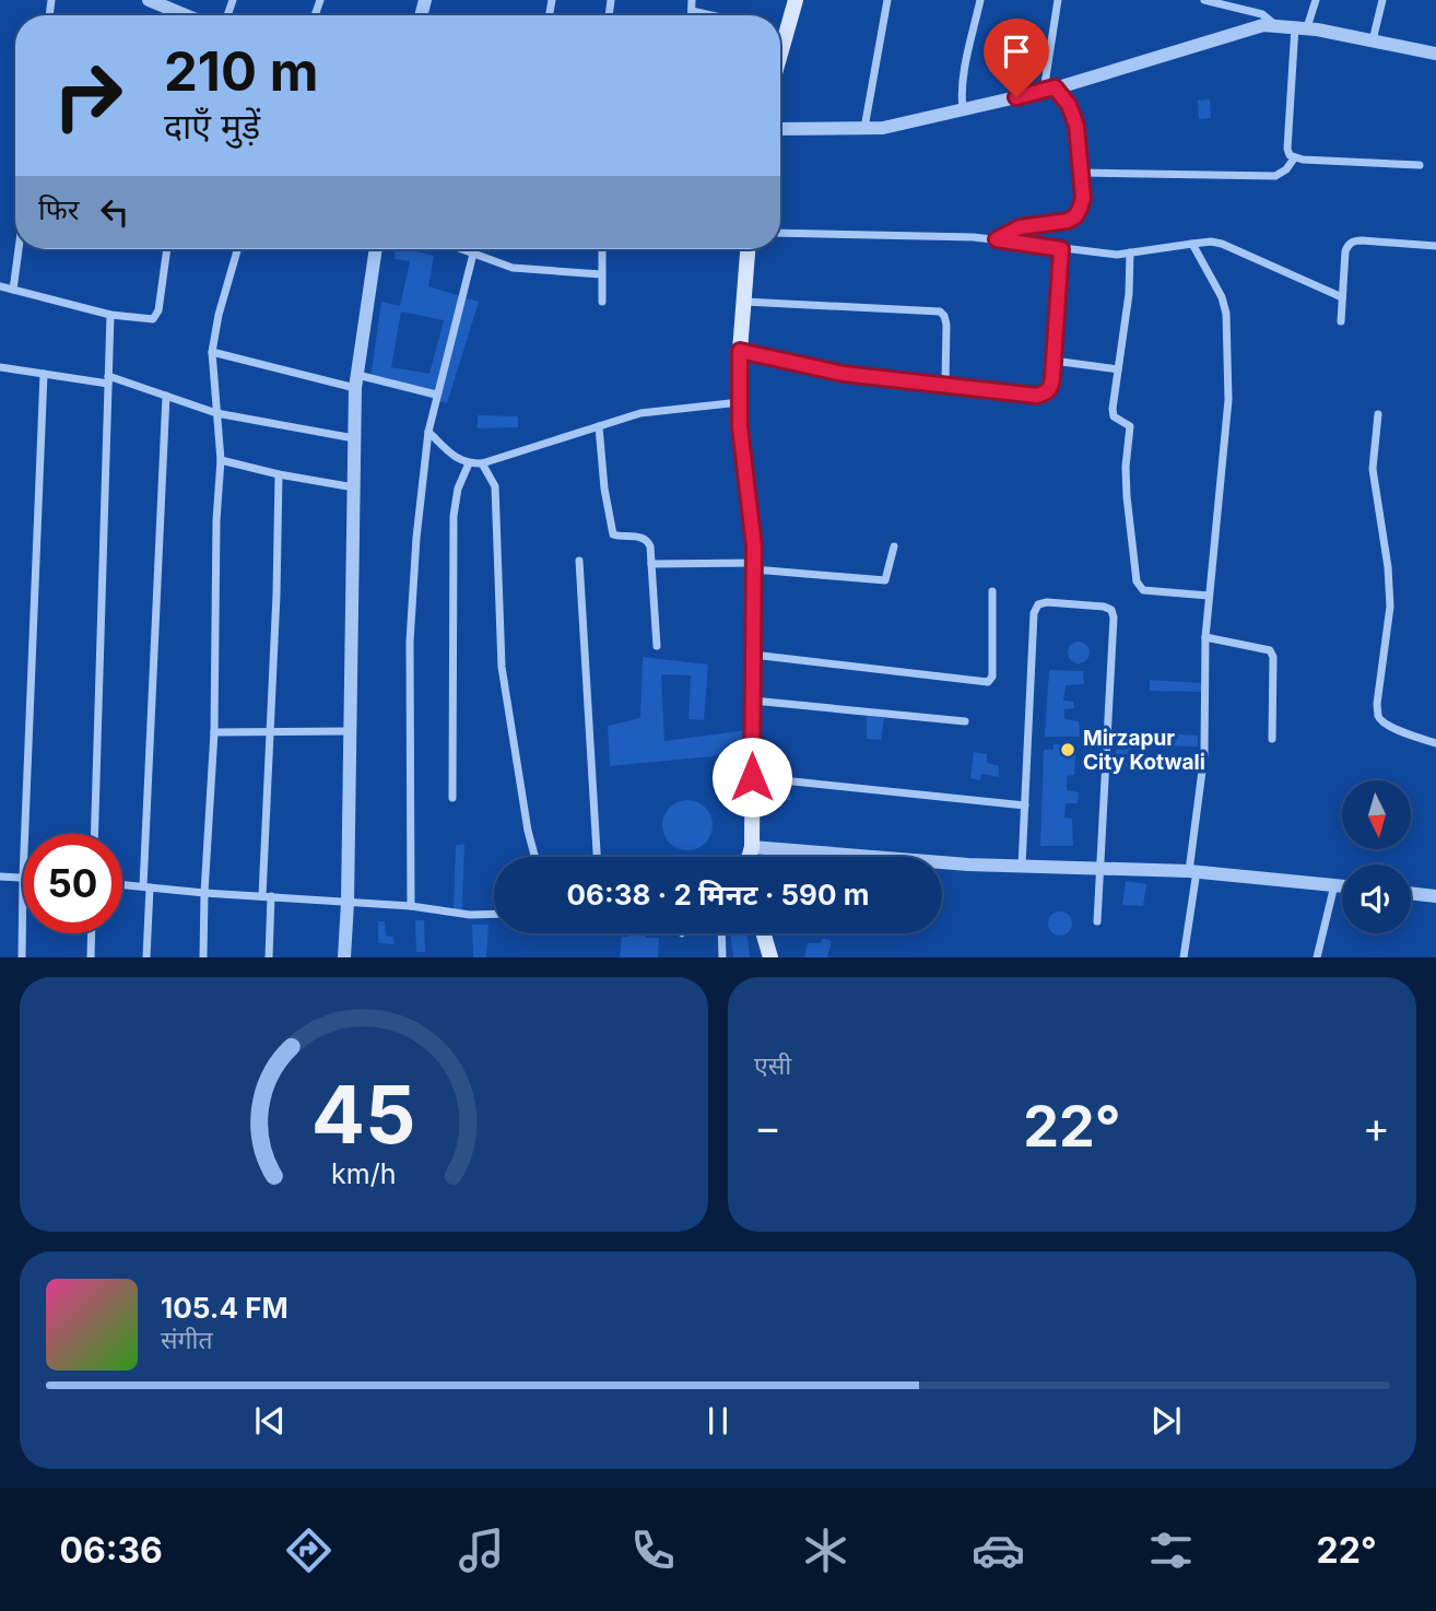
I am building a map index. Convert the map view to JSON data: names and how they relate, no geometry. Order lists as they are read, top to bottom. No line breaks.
{"places":["Mirzapur City Kotwali"],"north":"bottom","page":{"turn":["210 m","दाएँ मुड़ें"],"then":"फिर","limit":"50","trip":"06:38 · 2 मिनट · 590 m","tile":"एसी","heat":["−","22°","+"],"song":["105.4 FM","संगीत"],"tabs":["06:36","22°"],"gauge":["45","km/h"]}}
